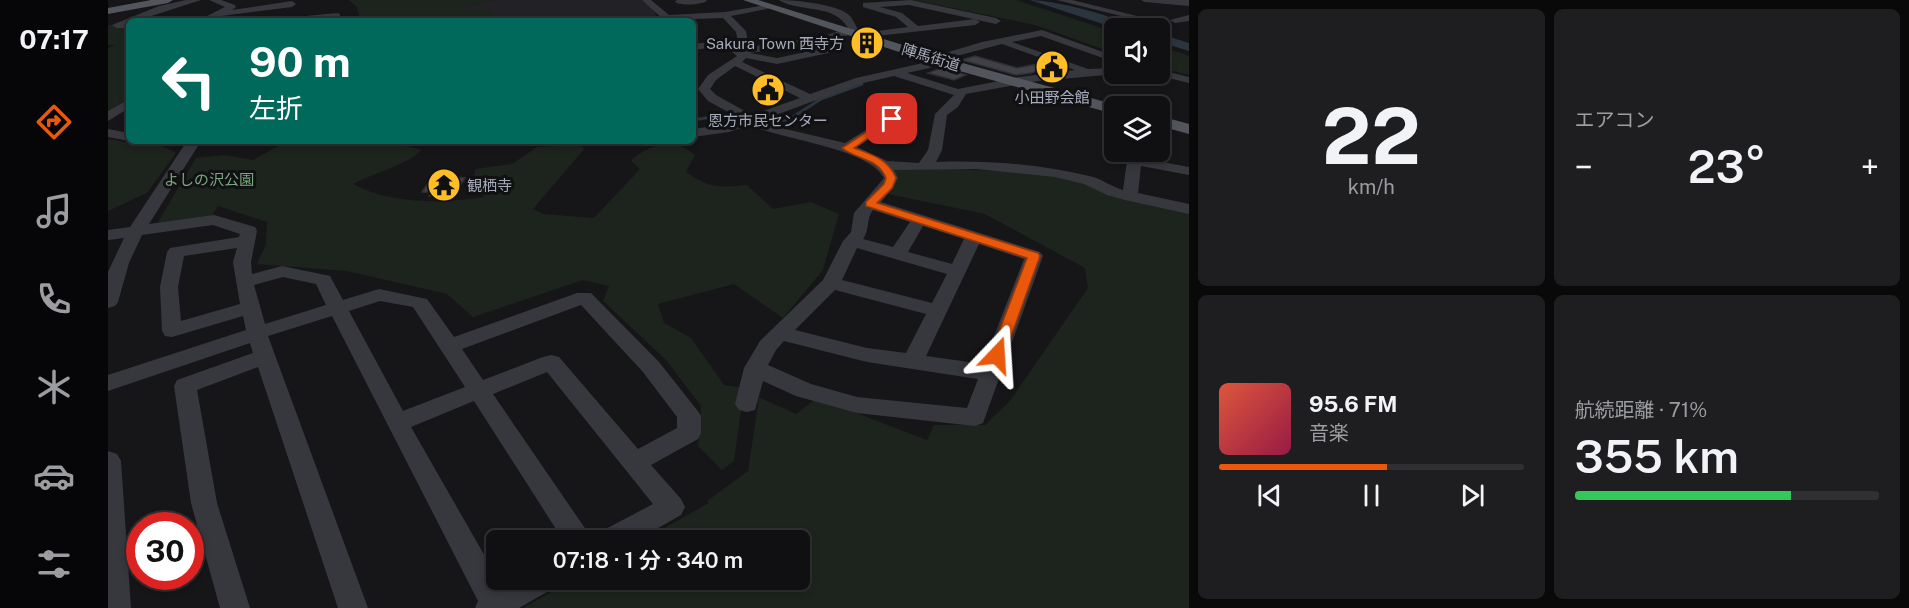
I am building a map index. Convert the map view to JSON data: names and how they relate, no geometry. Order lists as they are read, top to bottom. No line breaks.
{"streets":{"main road":["陣馬街道"]},"parks":["よしの沢公園"],"places":{"building":["Sakura Town 西寺方"],"public building":["小田野会館","恩方市民センター"],"temple":["観栖寺"]},"page":{"tabs":"07:17","tile":[["22","km/h"],"エアコン",["航続距離 · 71%","355 km"]],"turn":["90 m","左折"],"heat":["−","23°","+"],"song":["95.6 FM","音楽"],"limit":"30","trip":"07:18 · 1 分 · 340 m"}}
